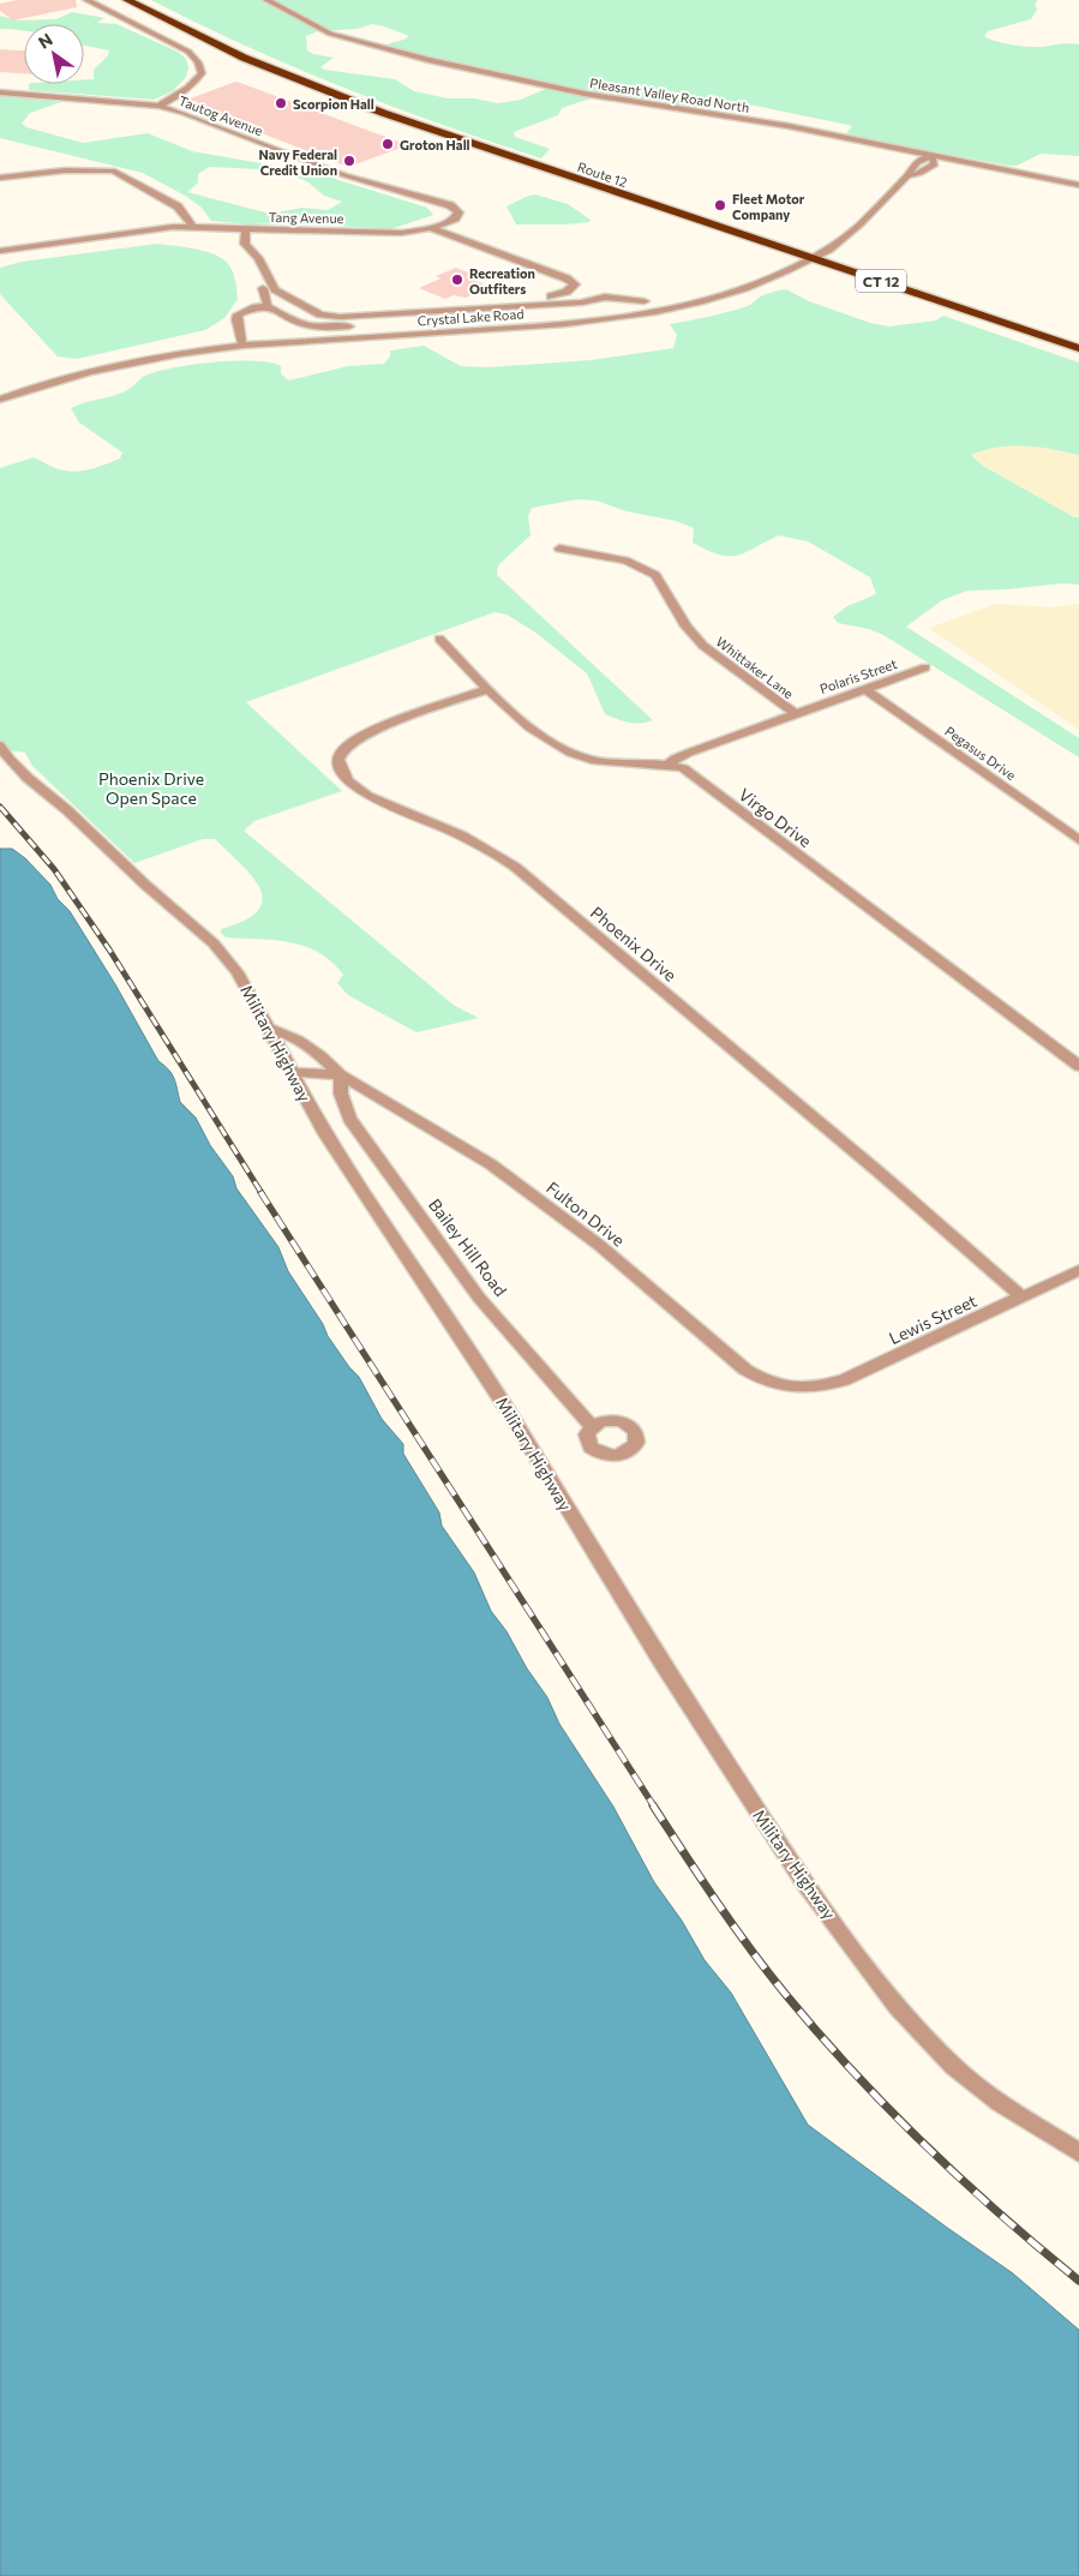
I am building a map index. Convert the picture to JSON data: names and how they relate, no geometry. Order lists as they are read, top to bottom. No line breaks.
{"streets":{"highway":["Route 12","CT 12"],"street":["Pleasant Valley Road North","Tautog Avenue","Tang Avenue","Crystal Lake Road","Whittaker Lane","Polaris Street","Pegasus Drive","Virgo Drive","Phoenix Drive","Military Highway","Fulton Drive","Bailey Hill Road","Lewis Street"]},"crossings":[["Pleasant Valley Road North","Crystal Lake Road"],["Tautog Avenue","Tang Avenue"],["Route 12","Crystal Lake Road"],["Whittaker Lane","Polaris Street"],["Polaris Street","Pegasus Drive"],["Polaris Street","Virgo Drive"],["Virgo Drive","Phoenix Drive"],["Phoenix Drive","Lewis Street"],["Military Highway","Fulton Drive"],["Fulton Drive","Bailey Hill Road"],["Fulton Drive","Lewis Street"]],"parks":["Phoenix Drive Open Space"],"places":["Scorpion Hall","Groton Hall","Navy Federal Credit Union","Fleet Motor Company","Recreation Outfiters"],"north":"top left"}
